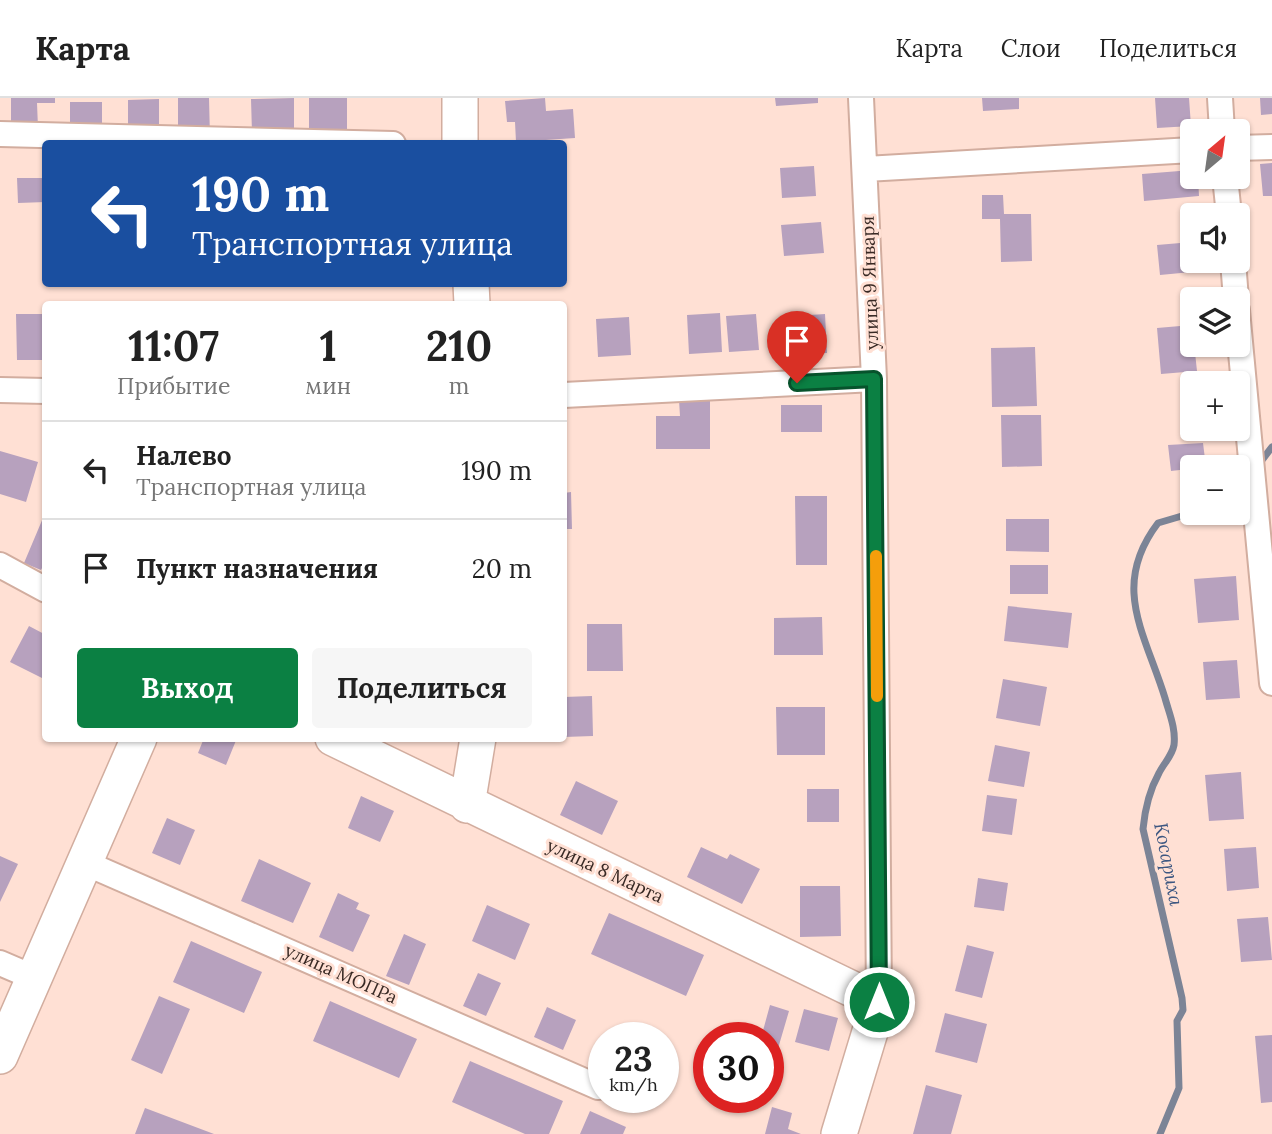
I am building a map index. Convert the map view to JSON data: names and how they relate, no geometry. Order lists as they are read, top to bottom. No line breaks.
{"streets":{"street":["улица 9 Января","улица 8 Марта","улица МОПРа"]},"crossings":[["улица 9 Января","улица 8 Марта"]],"water":["Косариха"],"north":"top right","page":{"header":"Карта","nav":["Карта","Слои","Поделиться"],"map_buttons":["+","−"],"turn":["190 m","Транспортная улица"],"eta":["11:07","Прибытие","1","мин","210","m"],"list":[{"name":"Налево","note":"Транспортная улица","value":"190 m"},{"name":"Пункт назначения","value":"20 m"}],"buttons":["Выход","Поделиться"],"speed":"23 km/h","limit":"30"}}
